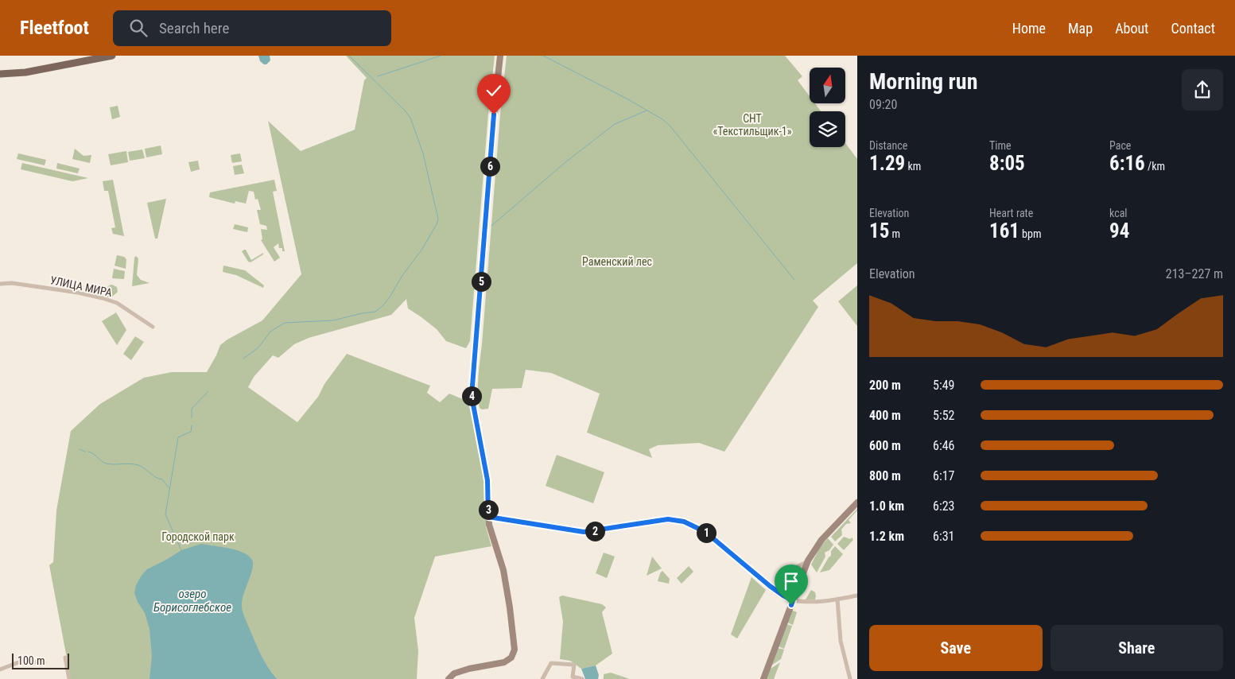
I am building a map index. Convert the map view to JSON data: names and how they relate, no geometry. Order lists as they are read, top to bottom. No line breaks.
{"streets":{"street":["УЛИЦА МИРА"]},"water":["озеро Борисоглебское"],"parks":["СНТ «Текстильщик-1»","Раменский лес","Городской парк"],"scale_bar":"100 m","north":"top","page":{"header":"Fleetfoot","search":"Search here","nav":["Home","Map","About","Contact"],"heading":["Morning run","09:20"],"stats":[["Distance","1.29 km"],["Time","8:05"],["Pace","6:16 /km"],["Elevation","15 m"],["Heart rate","161 bpm"],["kcal","94"]],"pins":["6","5","4","3","2","1"],"chart":["Elevation","213–227 m"],"list":[{"name":"200 m","note":"5:49"},{"name":"400 m","note":"5:52"},{"name":"600 m","note":"6:46"},{"name":"800 m","note":"6:17"},{"name":"1.0 km","note":"6:23"},{"name":"1.2 km","note":"6:31"}],"buttons":["Save","Share"],"scale":"100 m"}}
